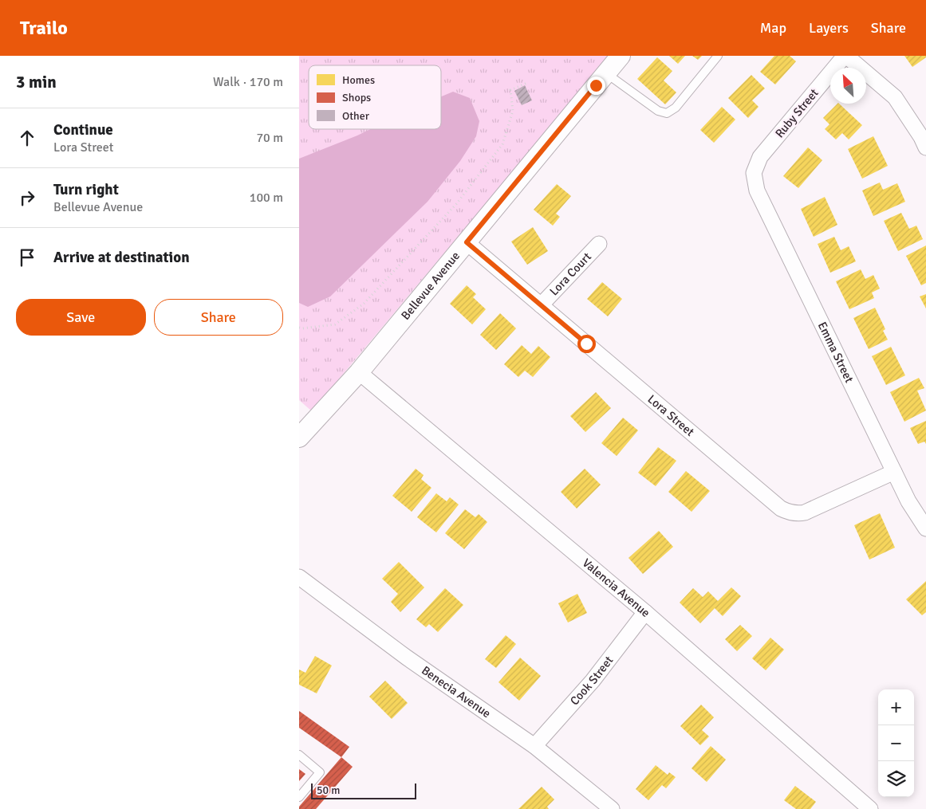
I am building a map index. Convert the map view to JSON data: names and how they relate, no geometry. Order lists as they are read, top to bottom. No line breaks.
{"streets":{"street":["Ruby Street","Lora Court","Bellevue Avenue","Emma Street","Lora Street","Valencia Avenue","Cook Street","Benecia Avenue"]},"crossings":[["Ruby Street","Emma Street"],["Lora Court","Lora Street"],["Bellevue Avenue","Lora Street"],["Bellevue Avenue","Valencia Avenue"],["Emma Street","Lora Street"],["Valencia Avenue","Cook Street"],["Cook Street","Benecia Avenue"]],"legend":["Homes","Shops","Other"],"scale_bar":"50 m","north":"top left","page":{"header":"Trailo","nav":["Map","Layers","Share"],"heading":["3 min","Walk · 170 m"],"list":[["Continue","Lora Street","70 m"],["Turn right","Bellevue Avenue","100 m"],"Arrive at destination"],"buttons":["Save","Share"],"map_buttons":["+","−"],"scale":"50 m"}}
